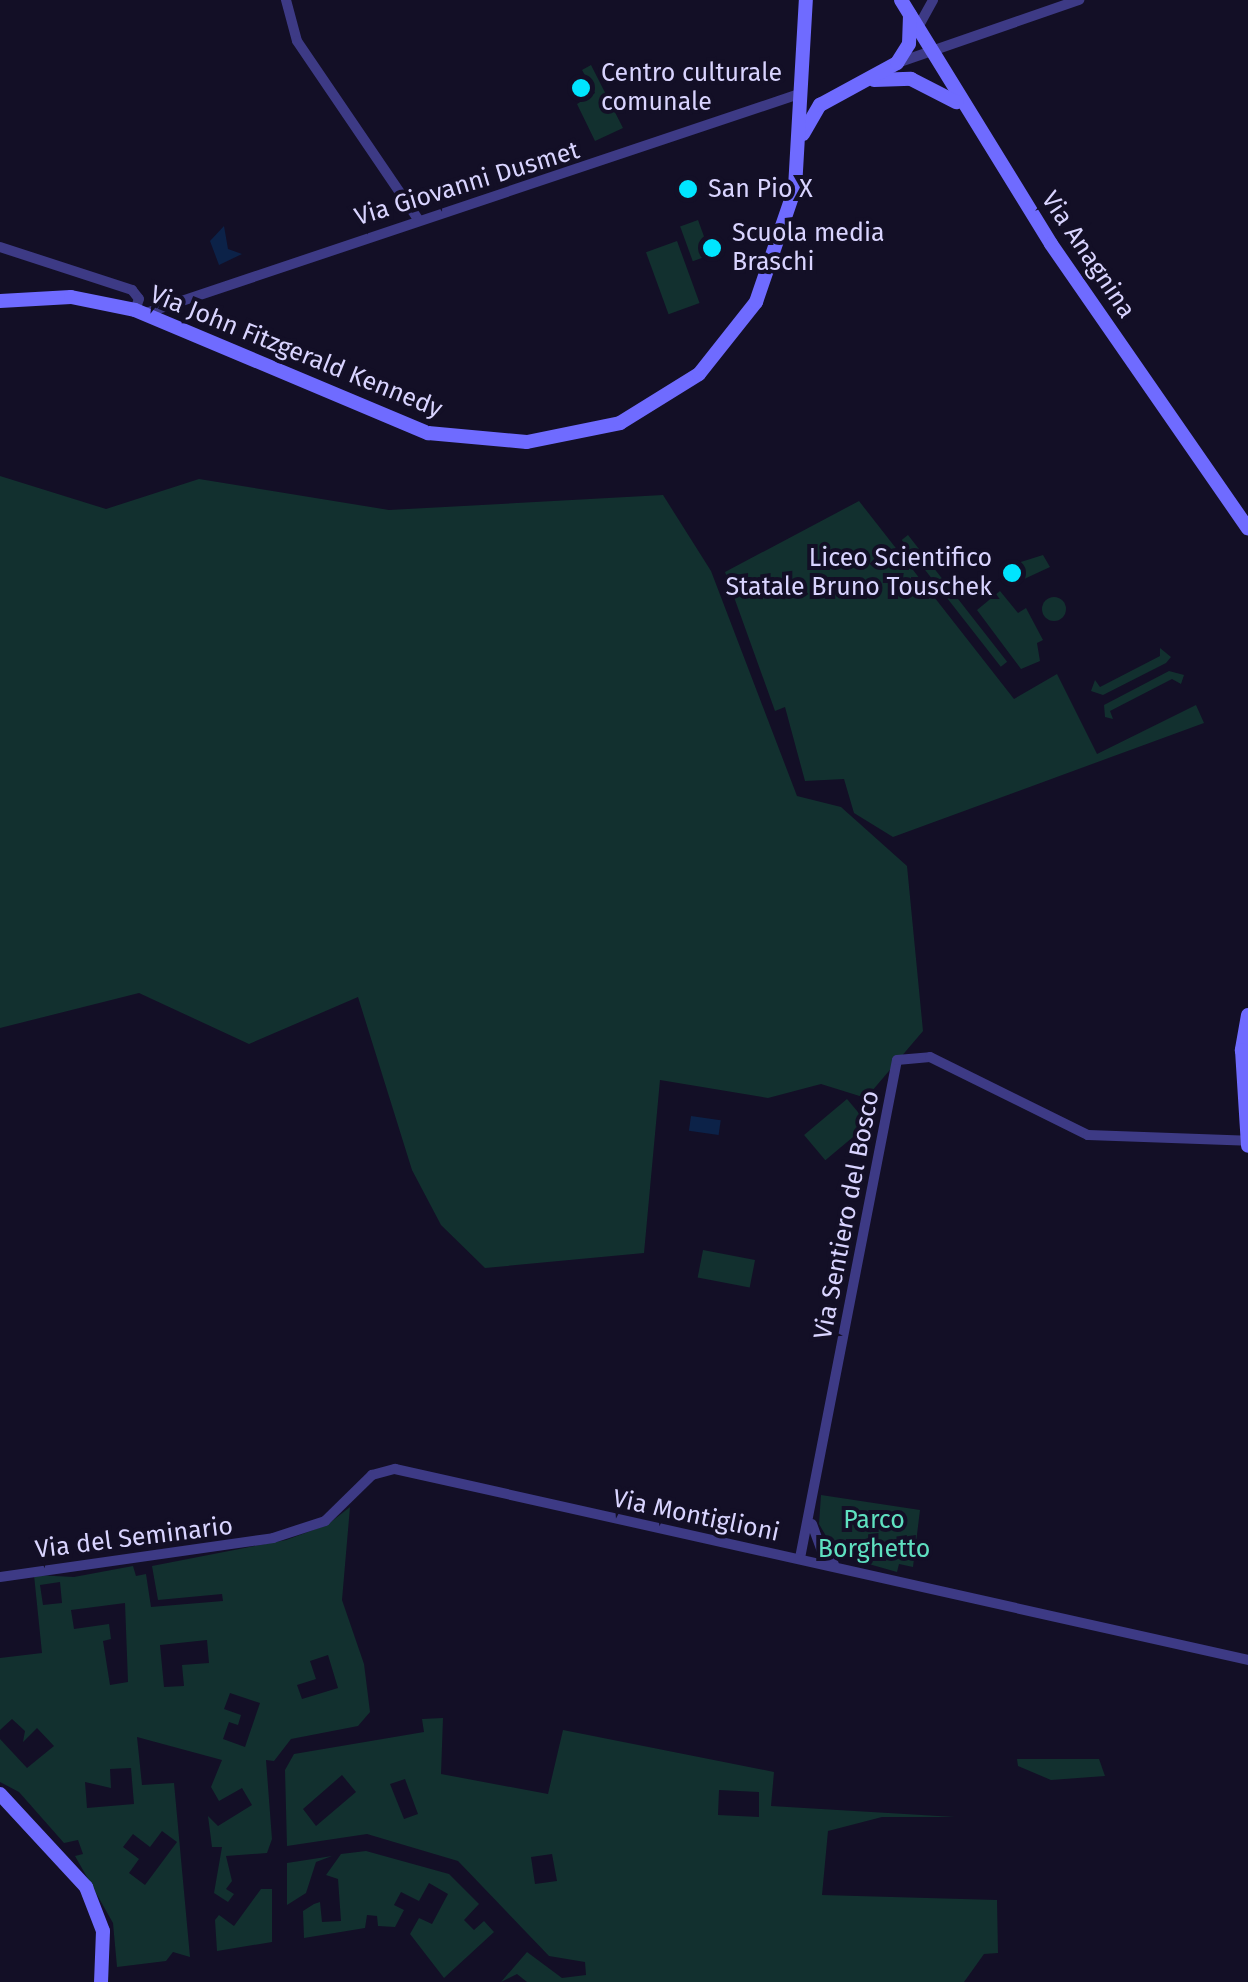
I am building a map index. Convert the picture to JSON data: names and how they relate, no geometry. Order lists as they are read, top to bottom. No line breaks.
{"streets":{"main road":["Via Anagnina","Via John Fitzgerald Kennedy"],"street":["Via Giovanni Dusmet","Via Sentiero del Bosco","Via Montiglioni","Via del Seminario"]},"crossings":[["Via Giovanni Dusmet","Via John Fitzgerald Kennedy"],["Via Sentiero del Bosco","Via Montiglioni"],["Via Montiglioni","Via del Seminario"]],"parks":["Parco Borghetto"],"places":["Centro culturale comunale","San Pio X","Scuola media Braschi","Liceo Scientifico Statale Bruno Touschek"]}
